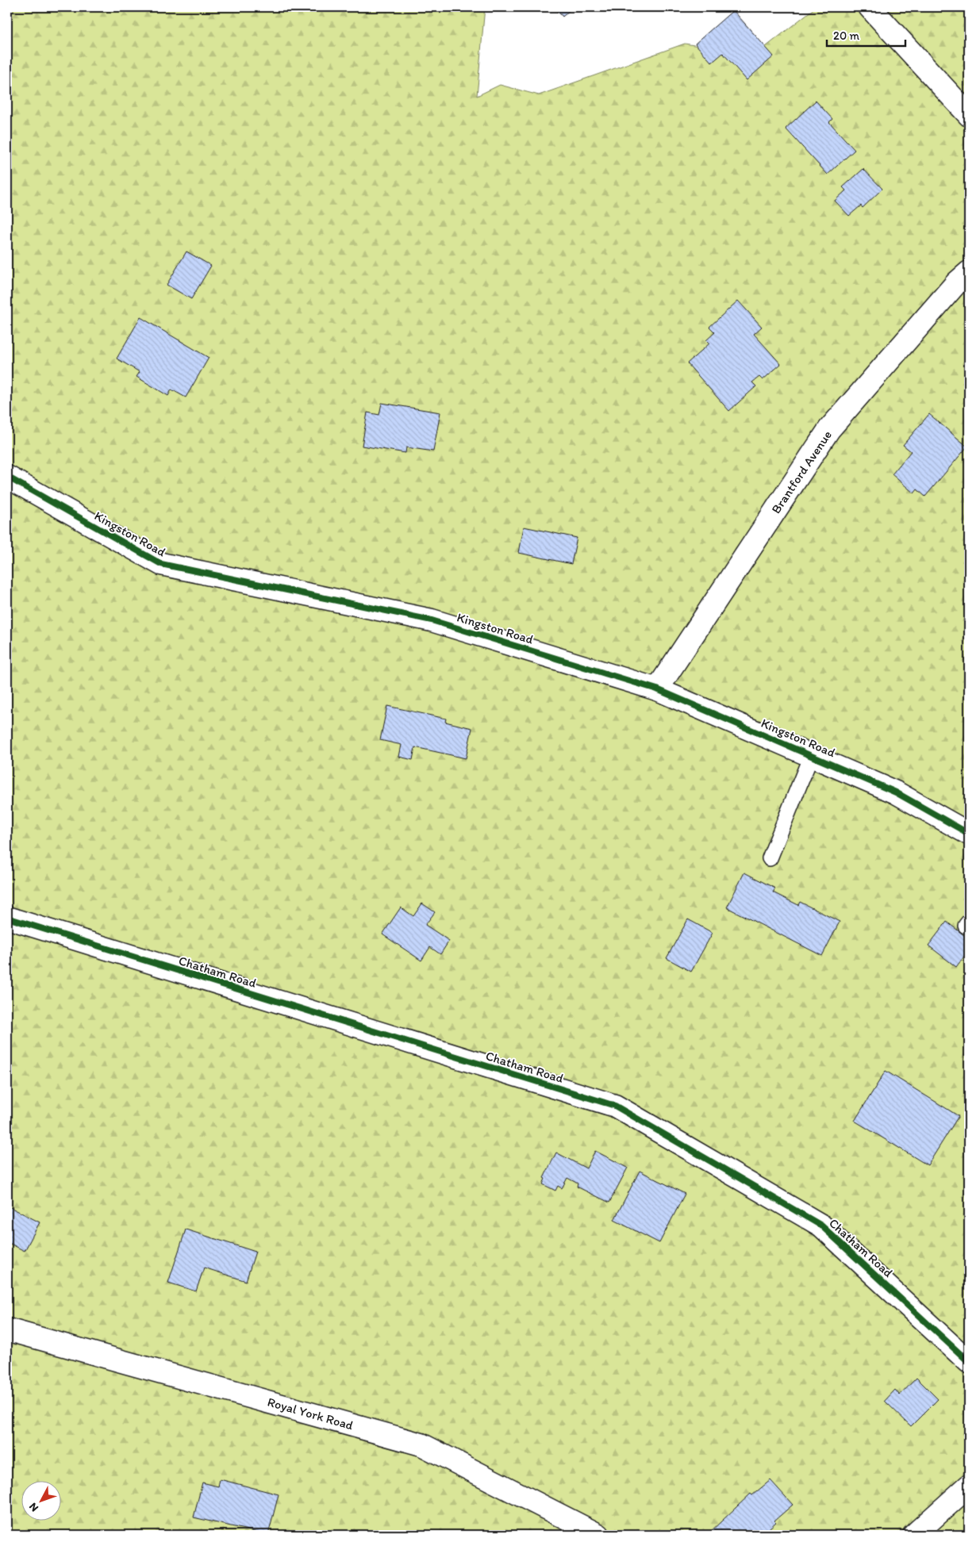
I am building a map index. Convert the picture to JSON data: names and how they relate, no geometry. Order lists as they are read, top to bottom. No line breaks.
{"streets":{"street":["Brantford Avenue","Kingston Road","Chatham Road","Royal York Road"]},"crossings":[["Brantford Avenue","Kingston Road"]],"scale_bar":"20 m","north":"bottom left"}
